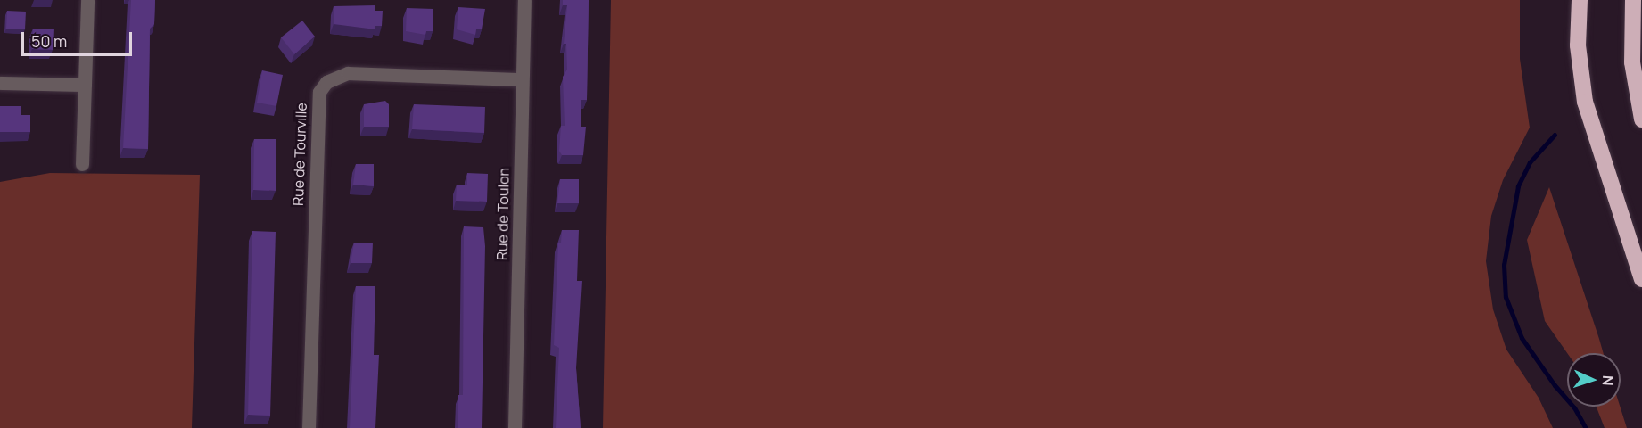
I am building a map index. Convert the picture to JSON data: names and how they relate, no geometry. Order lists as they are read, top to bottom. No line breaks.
{"streets":{"street":["Rue de Tourville","Rue de Toulon"]},"crossings":[["Rue de Tourville","Rue de Toulon"]],"scale_bar":"50 m","north":"right"}
